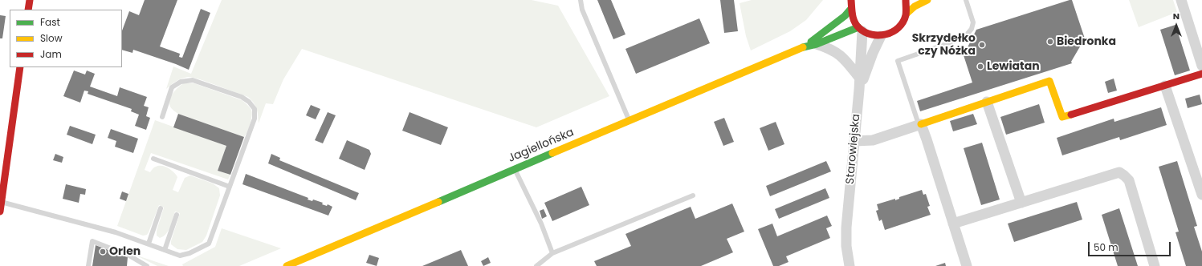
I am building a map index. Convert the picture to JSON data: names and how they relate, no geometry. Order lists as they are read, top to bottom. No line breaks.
{"streets":{"street":["Jagiellońska","Starowiejska"]},"crossings":[["Jagiellońska","Starowiejska"]],"places":["Biedronka","Skrzydełko czy Nóżka","Lewiatan","Orlen"],"legend":["Fast","Slow","Jam"],"scale_bar":"50 m","north":"top"}
